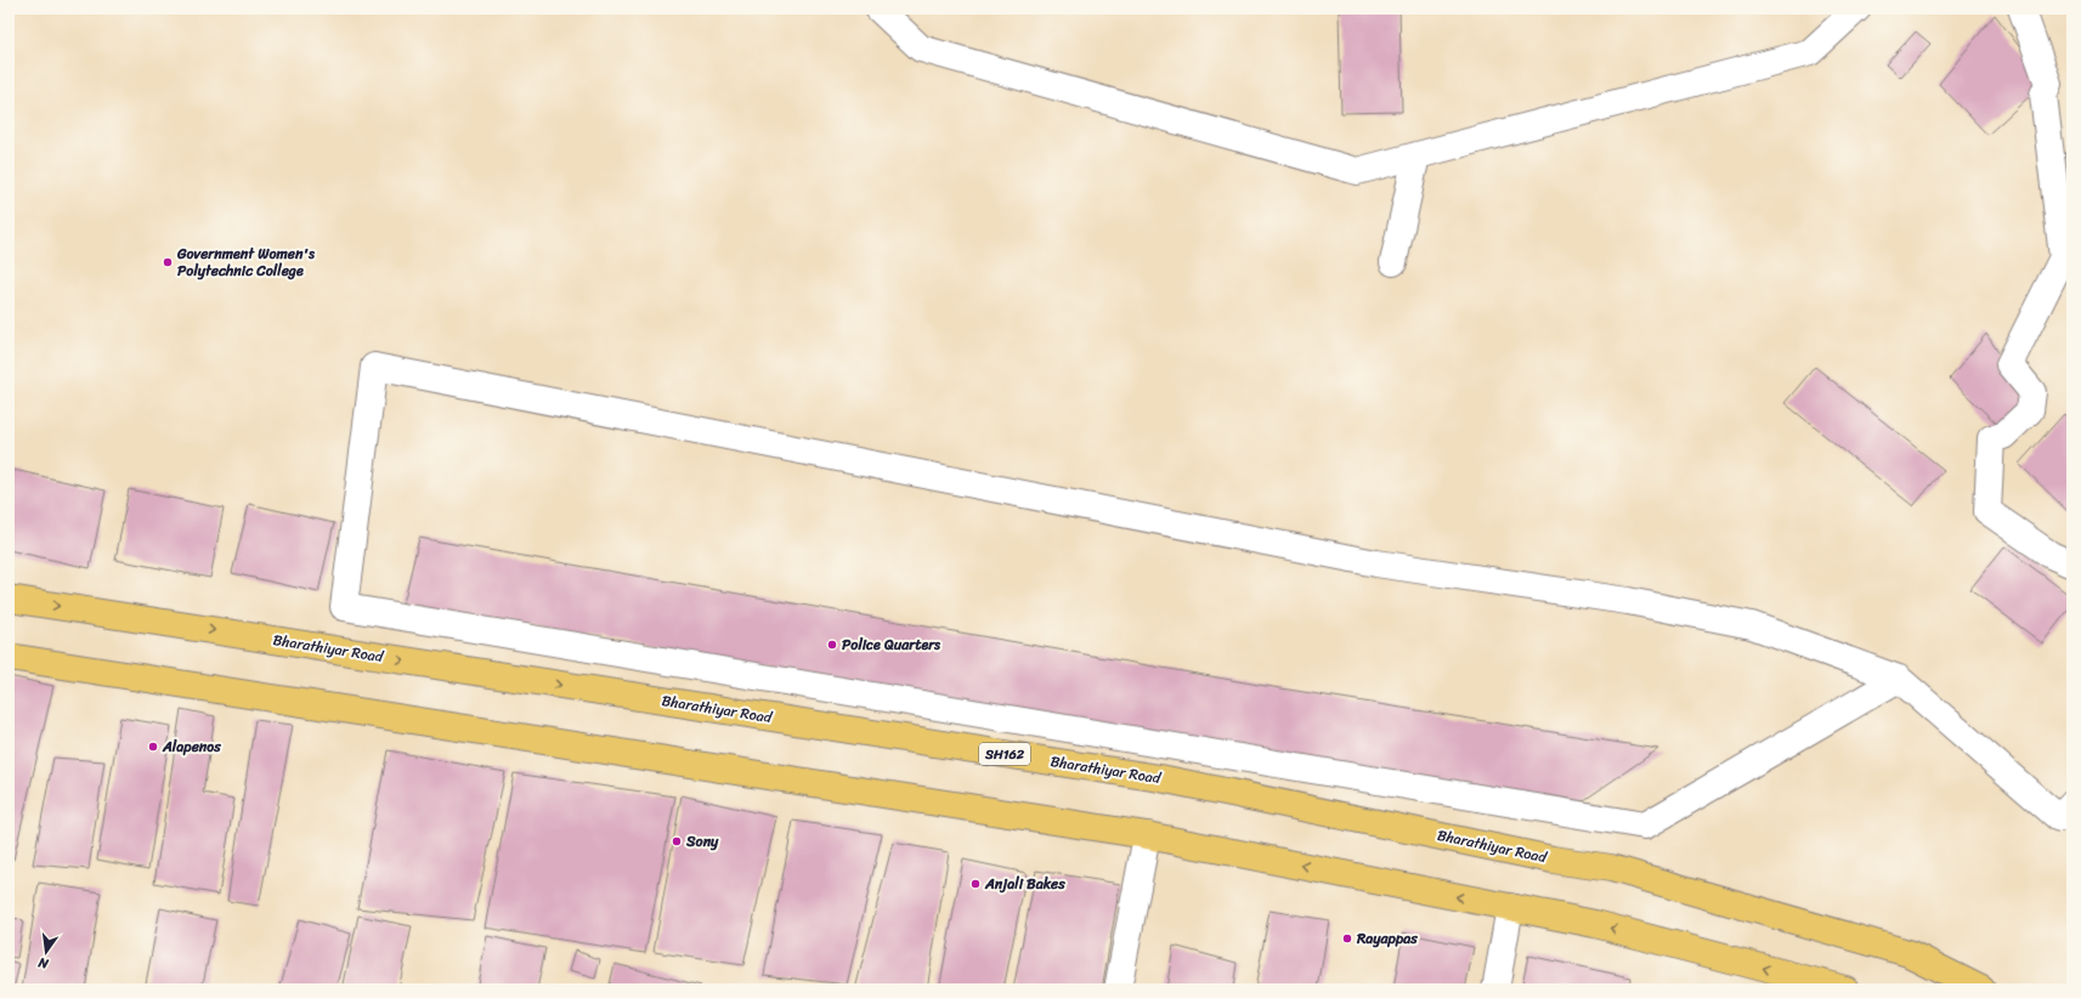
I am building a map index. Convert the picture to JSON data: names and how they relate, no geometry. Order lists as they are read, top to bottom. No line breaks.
{"streets":{"main road":["Bharathiyar Road","SH162"]},"places":["Government Women's Polytechnic College","Police Quarters","Alapenos","Sony","Anjali Bakes","Rayappas"],"north":"bottom"}
